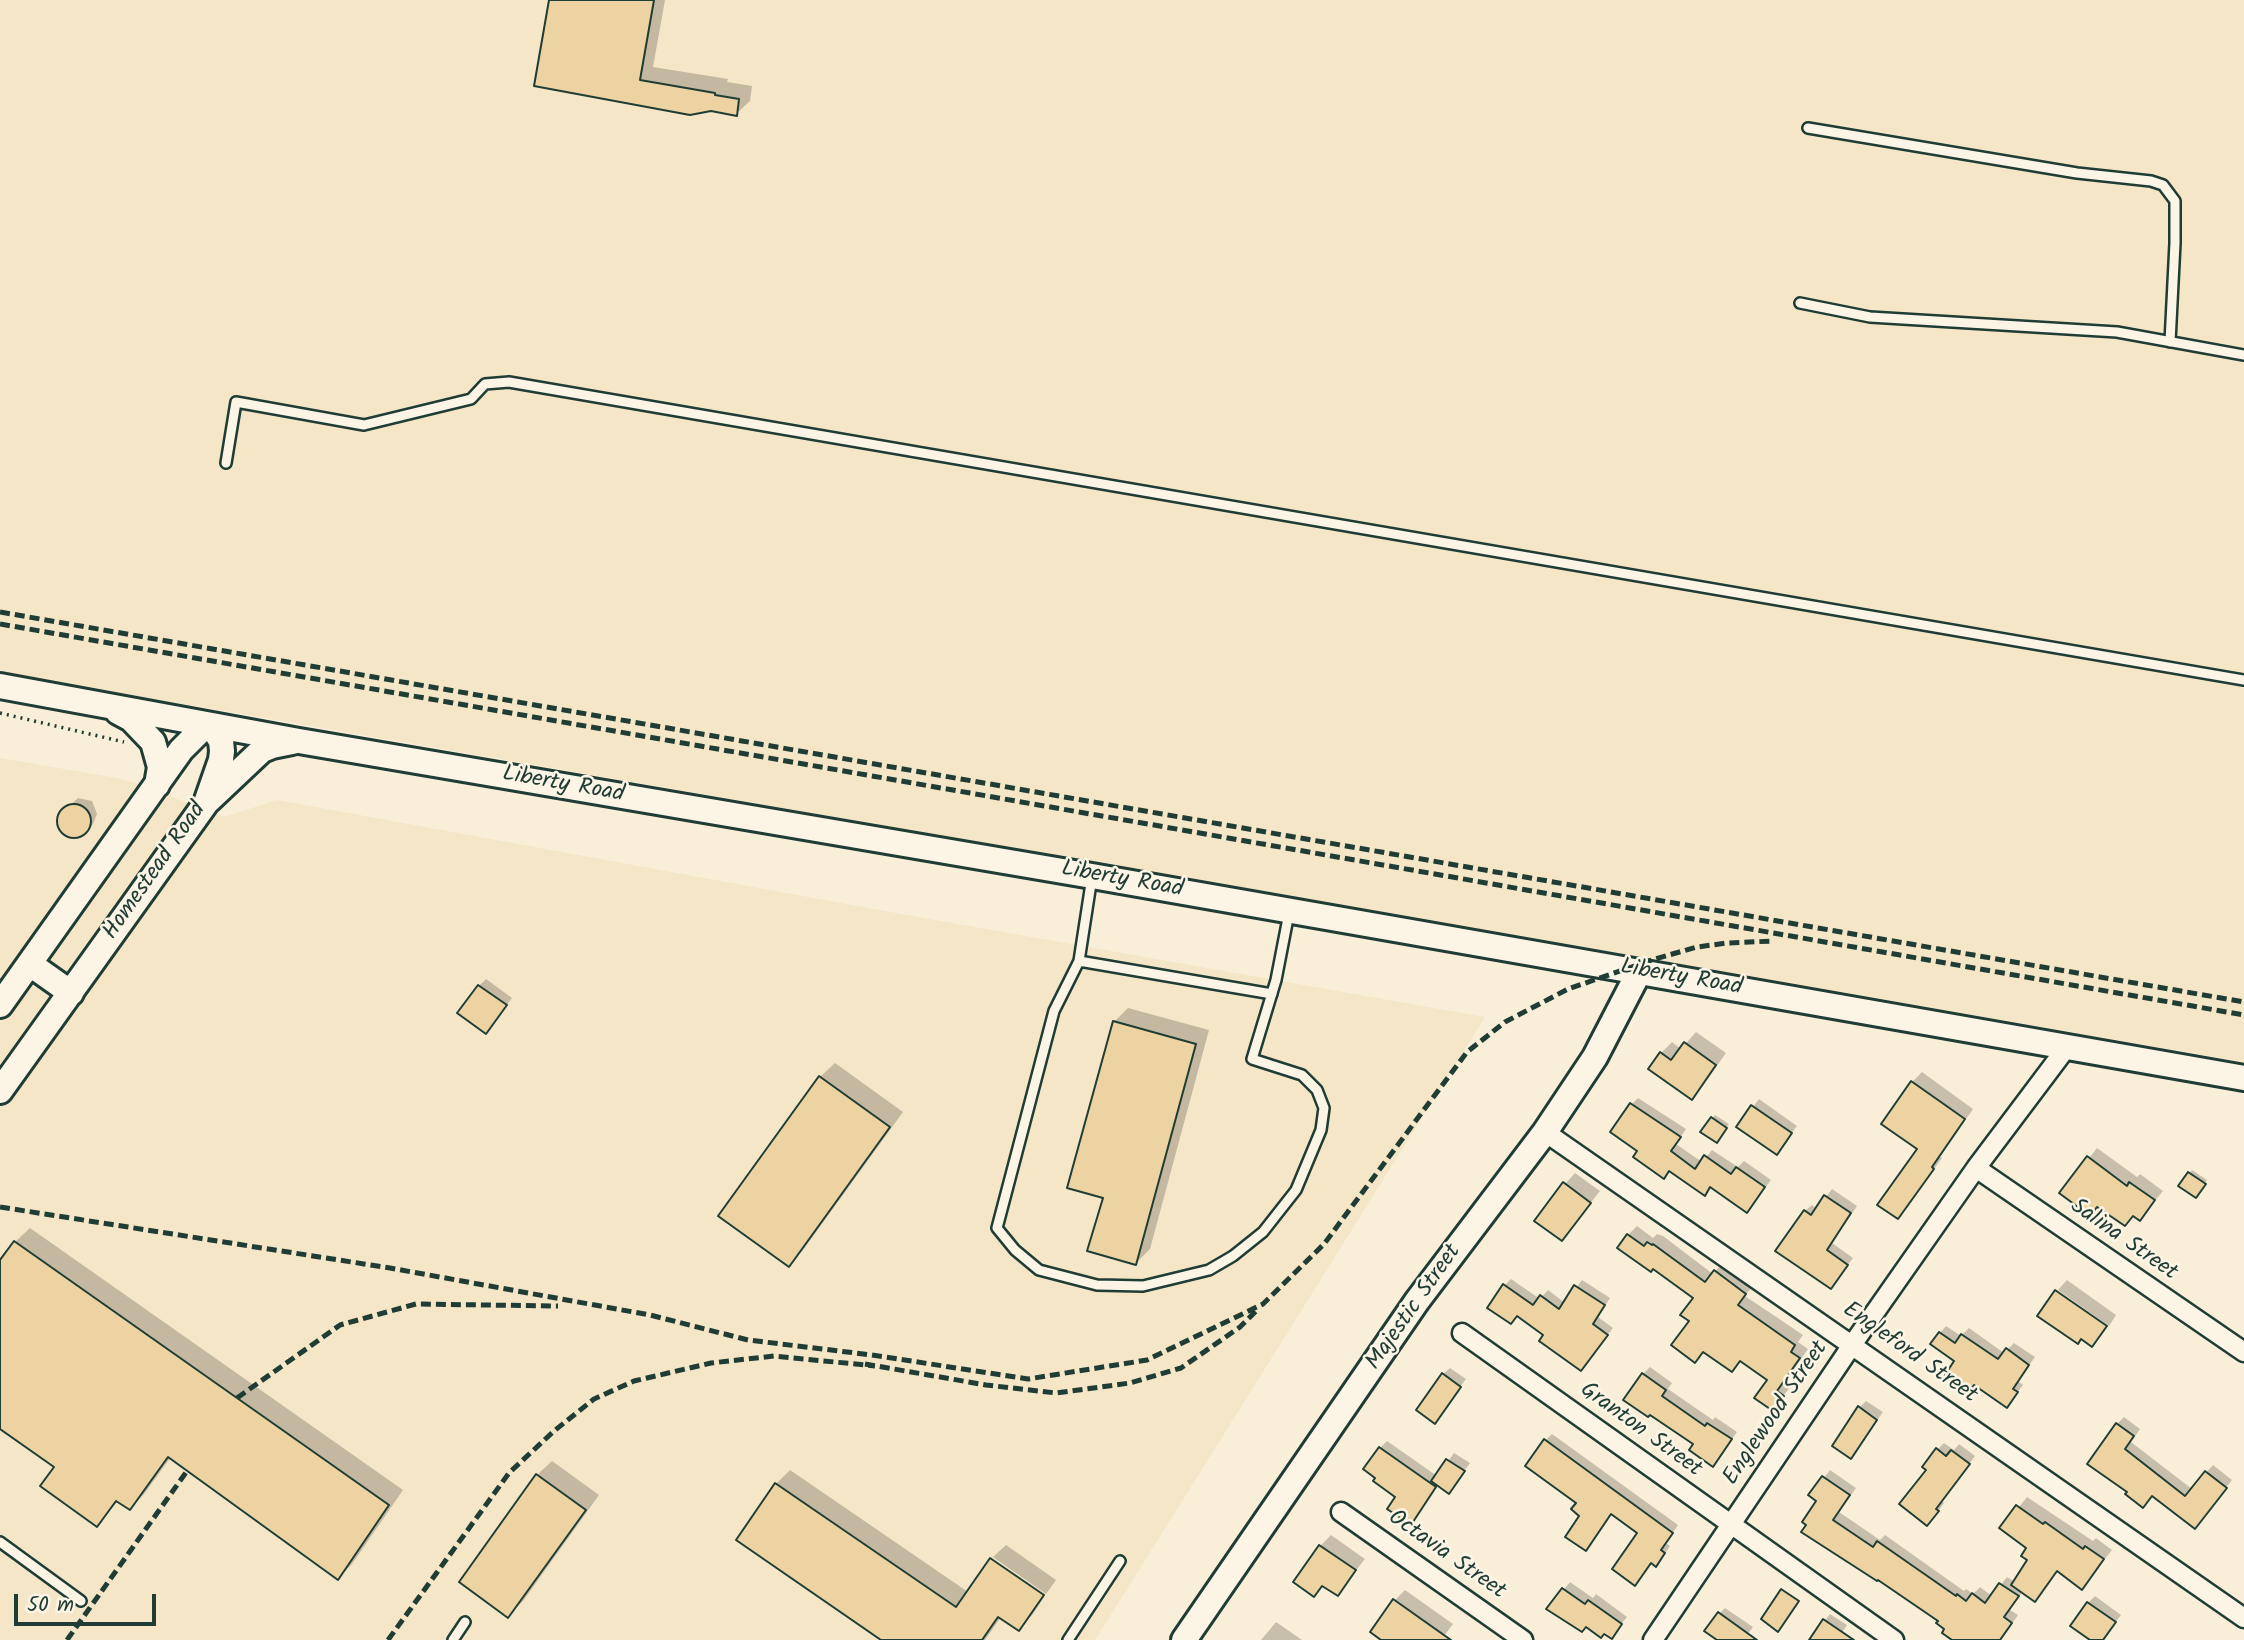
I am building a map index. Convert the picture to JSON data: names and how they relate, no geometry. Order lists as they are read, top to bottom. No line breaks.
{"streets":{"main road":["Liberty Road","Homestead Road","Majestic Street"],"street":["Salina Street","Engleford Street","Englewood Street","Granton Street","Octavia Street"]},"crossings":[["Liberty Road","Homestead Road"],["Liberty Road","Majestic Street"],["Liberty Road","Englewood Street"],["Salina Street","Englewood Street"],["Majestic Street","Engleford Street"],["Engleford Street","Englewood Street"],["Englewood Street","Granton Street"]],"scale_bar":"50 m"}
